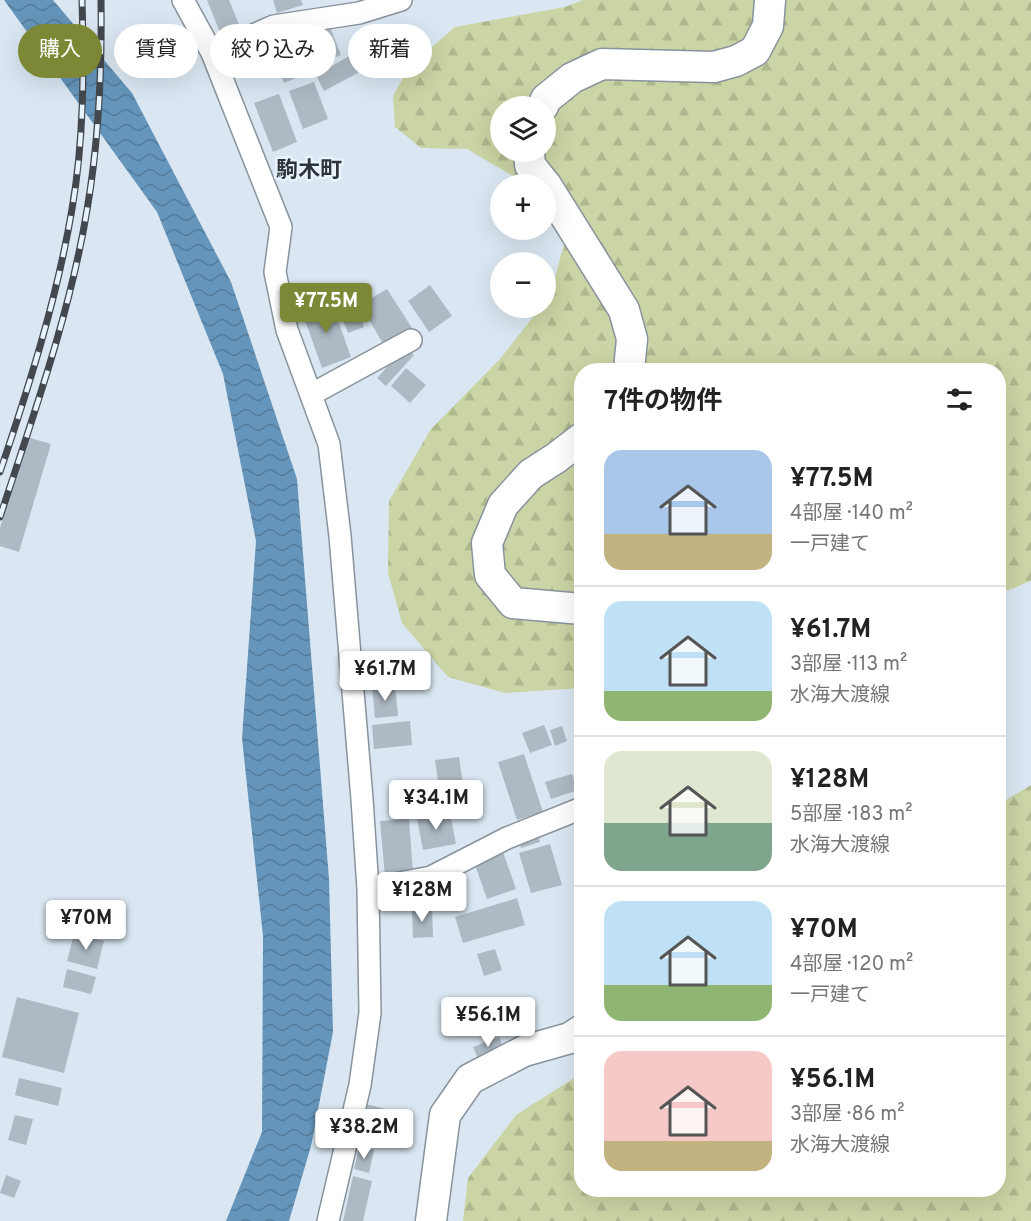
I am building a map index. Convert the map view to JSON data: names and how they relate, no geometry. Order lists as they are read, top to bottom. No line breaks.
{"districts":["駒木町"],"page":{"chip":["購入","賃貸","絞り込み","新着"],"map_buttons":["+","−"],"price":["¥77.5M","¥61.7M","¥34.1M","¥128M","¥70M","¥56.1M","¥38.2M"],"heading":"7件の物件","list":[{"name":"¥77.5M","note":"4部屋 · 140 m² · 一戸建て"},{"name":"¥61.7M","note":"3部屋 · 113 m² · 水海大渡線"},{"name":"¥128M","note":"5部屋 · 183 m² · 水海大渡線"},{"name":"¥70M","note":"4部屋 · 120 m² · 一戸建て"},{"name":"¥56.1M","note":"3部屋 · 86 m² · 水海大渡線"}]}}
